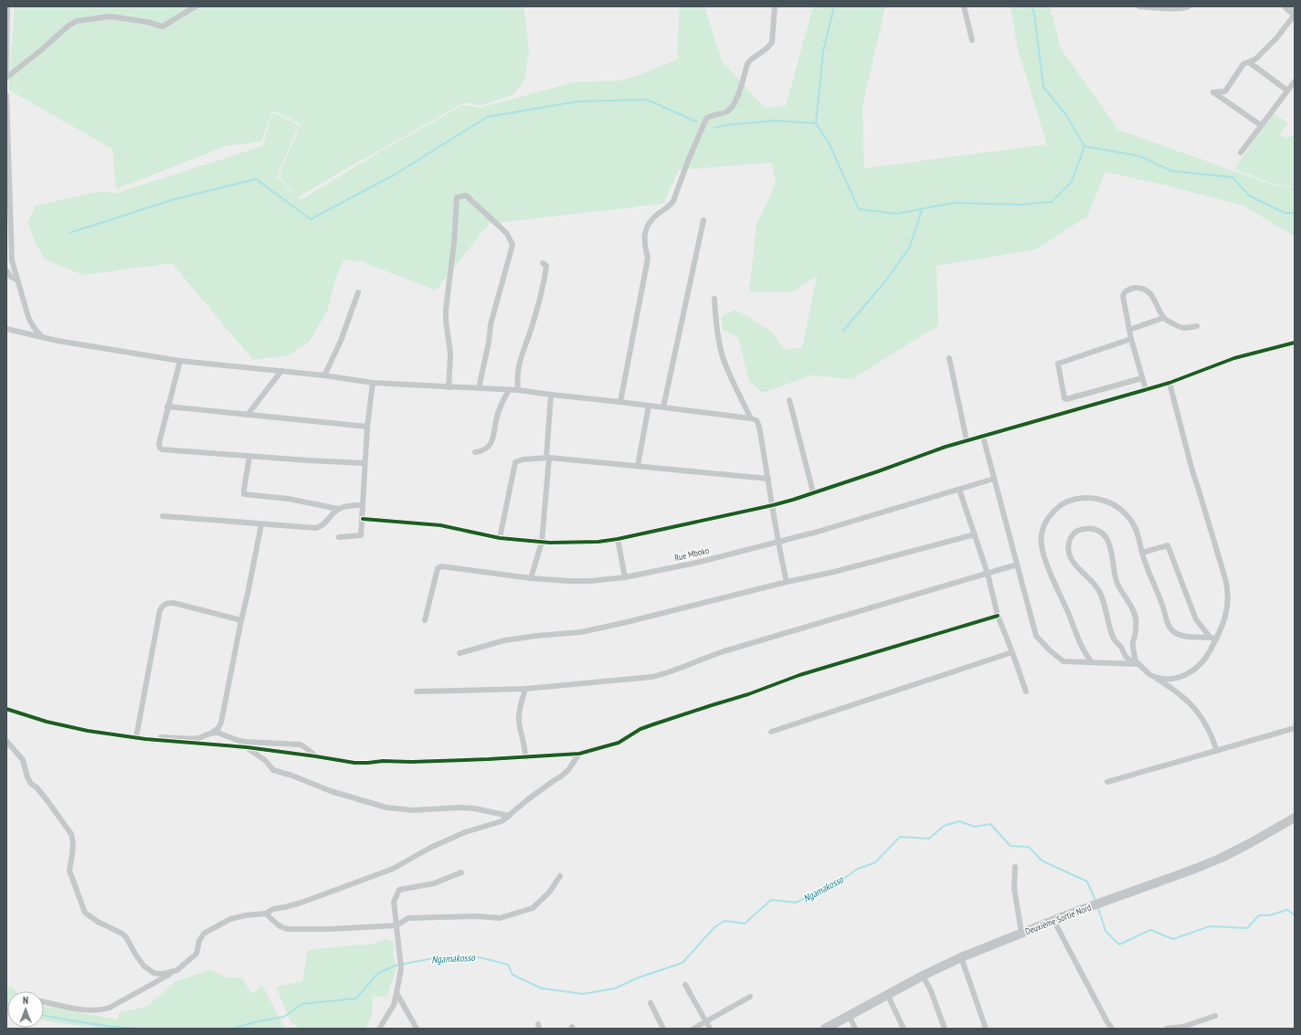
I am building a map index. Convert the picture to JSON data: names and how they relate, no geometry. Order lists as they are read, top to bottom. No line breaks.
{"streets":{"main road":["Deuxième Sortie Nord"],"street":["Rue Mboko"]},"water":["Ngamakosso"],"north":"top"}
